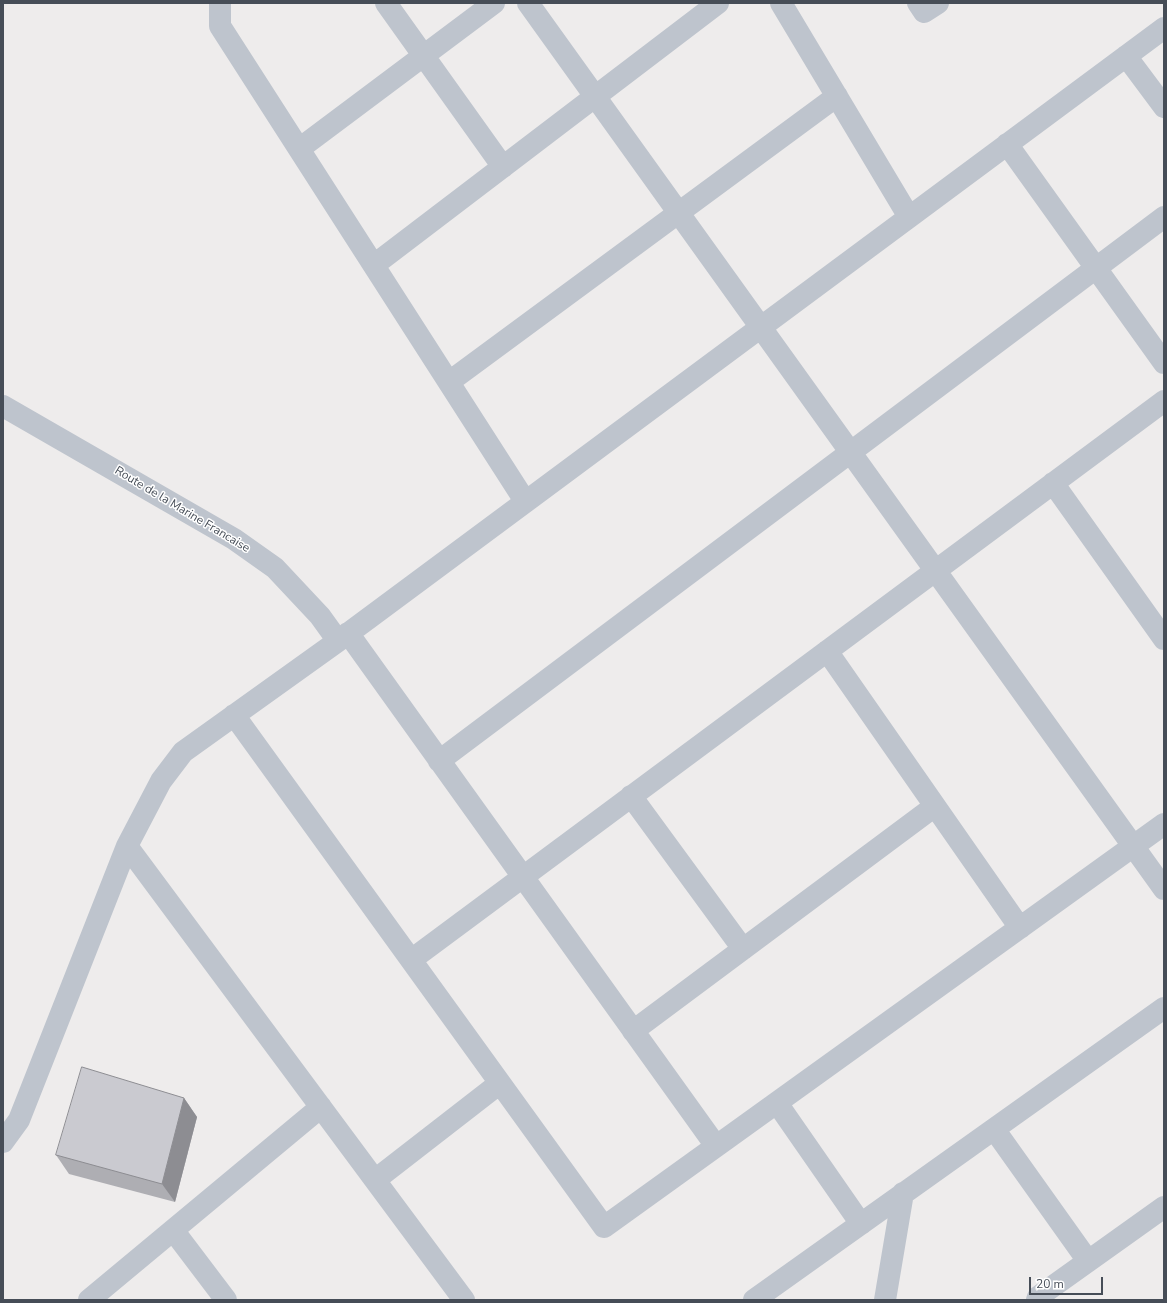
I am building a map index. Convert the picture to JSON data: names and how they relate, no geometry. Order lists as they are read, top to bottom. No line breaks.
{"streets":{"street":["Route de la Marine Francaise"]},"scale_bar":"20 m"}
